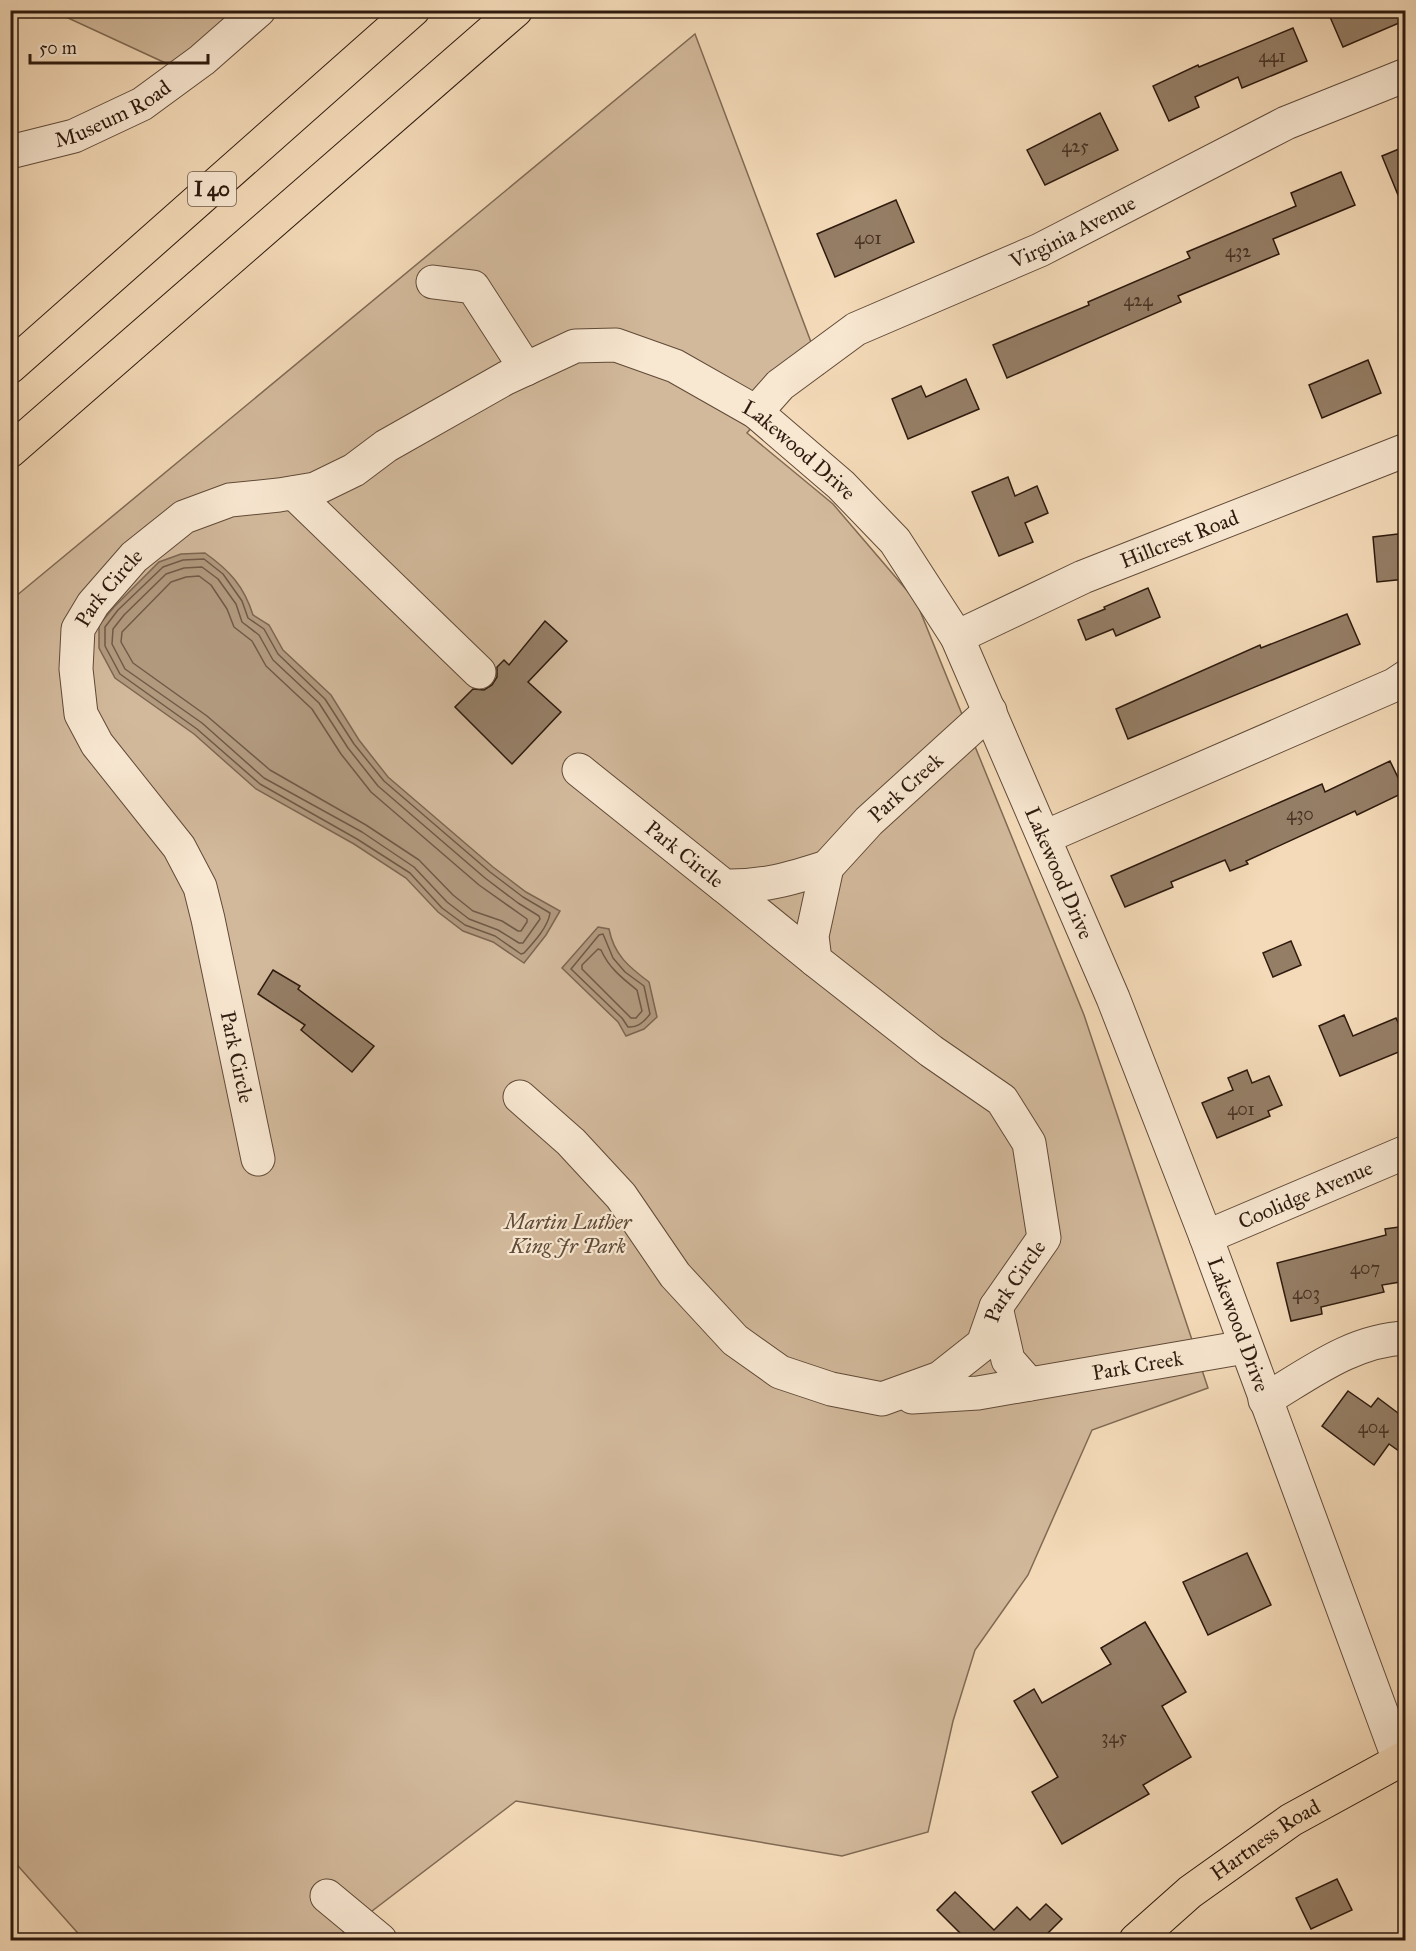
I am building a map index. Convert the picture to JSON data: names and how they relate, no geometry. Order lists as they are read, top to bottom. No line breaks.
{"streets":{"main road":["I 40","Hartness Road"],"street":["Museum Road","Virginia Avenue","Lakewood Drive","Hillcrest Road","Park Circle","Park Creek","Coolidge Avenue"]},"crossings":[["Virginia Avenue","Lakewood Drive"],["Lakewood Drive","Hillcrest Road"],["Lakewood Drive","Park Circle"],["Lakewood Drive","Park Creek"],["Lakewood Drive","Coolidge Avenue"],["Lakewood Drive","Hartness Road"],["Park Circle","Park Creek"]],"parks":["Martin Luther King Jr Park"],"house_numbers":["441","425","401","432","424","430","401","407","403","404","345"],"scale_bar":"50 m"}
